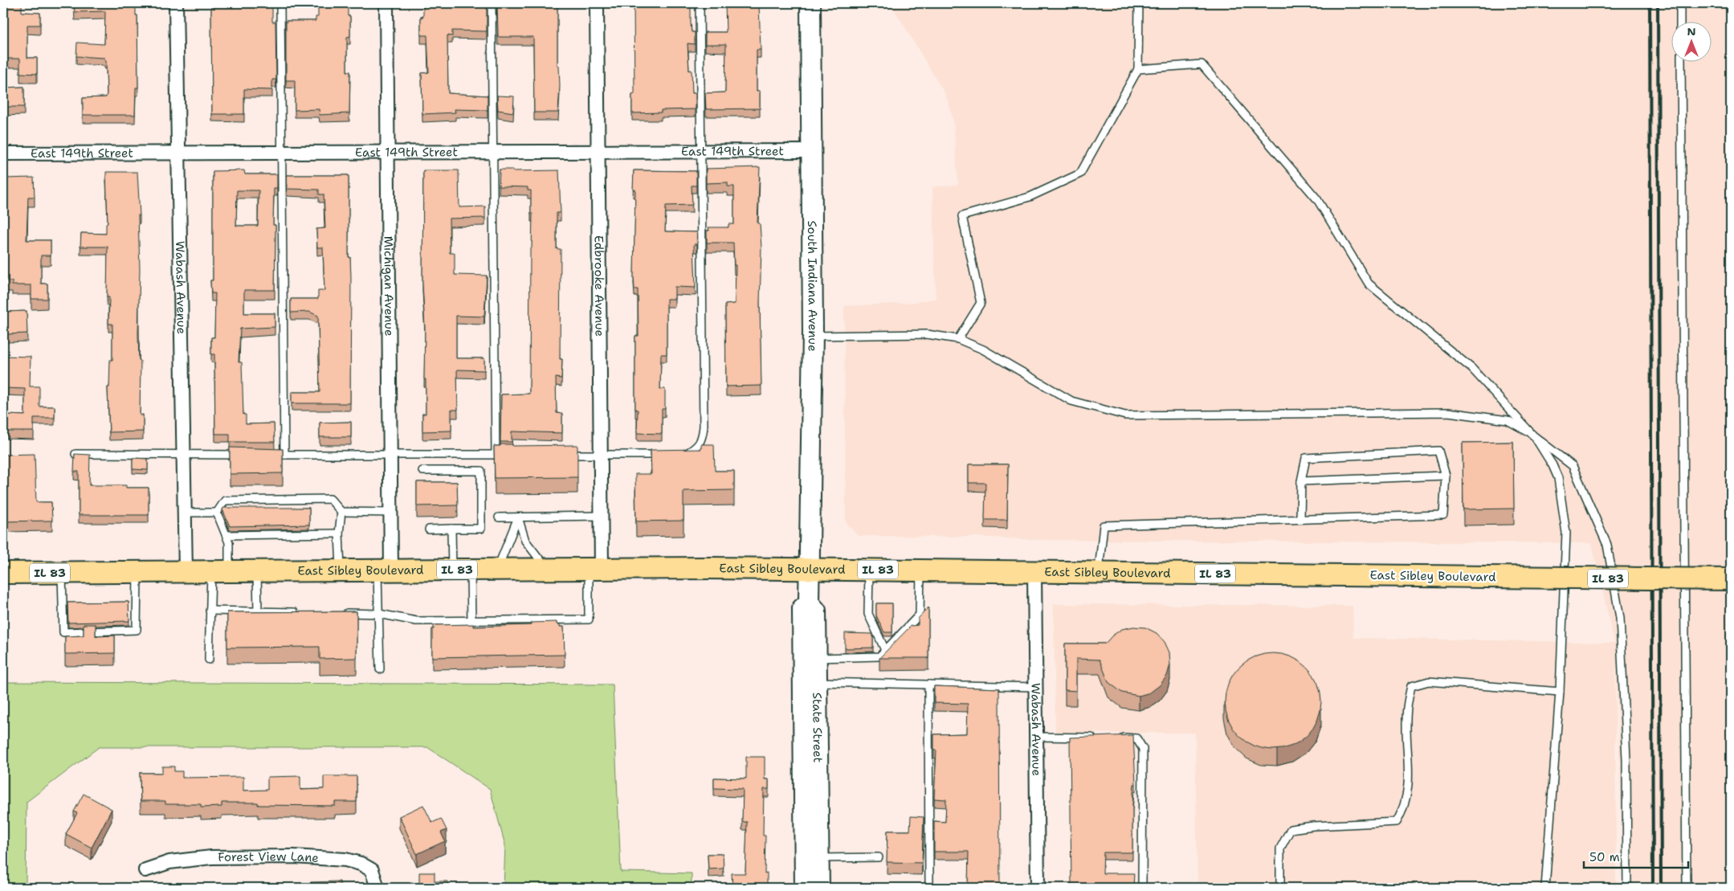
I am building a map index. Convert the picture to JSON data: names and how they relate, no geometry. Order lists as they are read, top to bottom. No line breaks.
{"streets":{"main road":["South Indiana Avenue","East Sibley Boulevard","IL 83","State Street"],"street":["East 149th Street","Edbrooke Avenue","Michigan Avenue","Wabash Avenue","Forest View Lane"]},"crossings":[["East 149th Street","Edbrooke Avenue"],["East 149th Street","South Indiana Avenue"],["East 149th Street","Michigan Avenue"],["East 149th Street","Wabash Avenue"],["Edbrooke Avenue","East Sibley Boulevard"],["South Indiana Avenue","East Sibley Boulevard"],["South Indiana Avenue","State Street"],["Michigan Avenue","East Sibley Boulevard"],["Wabash Avenue","East Sibley Boulevard"],["East Sibley Boulevard","State Street"]],"scale_bar":"50 m","north":"top"}
